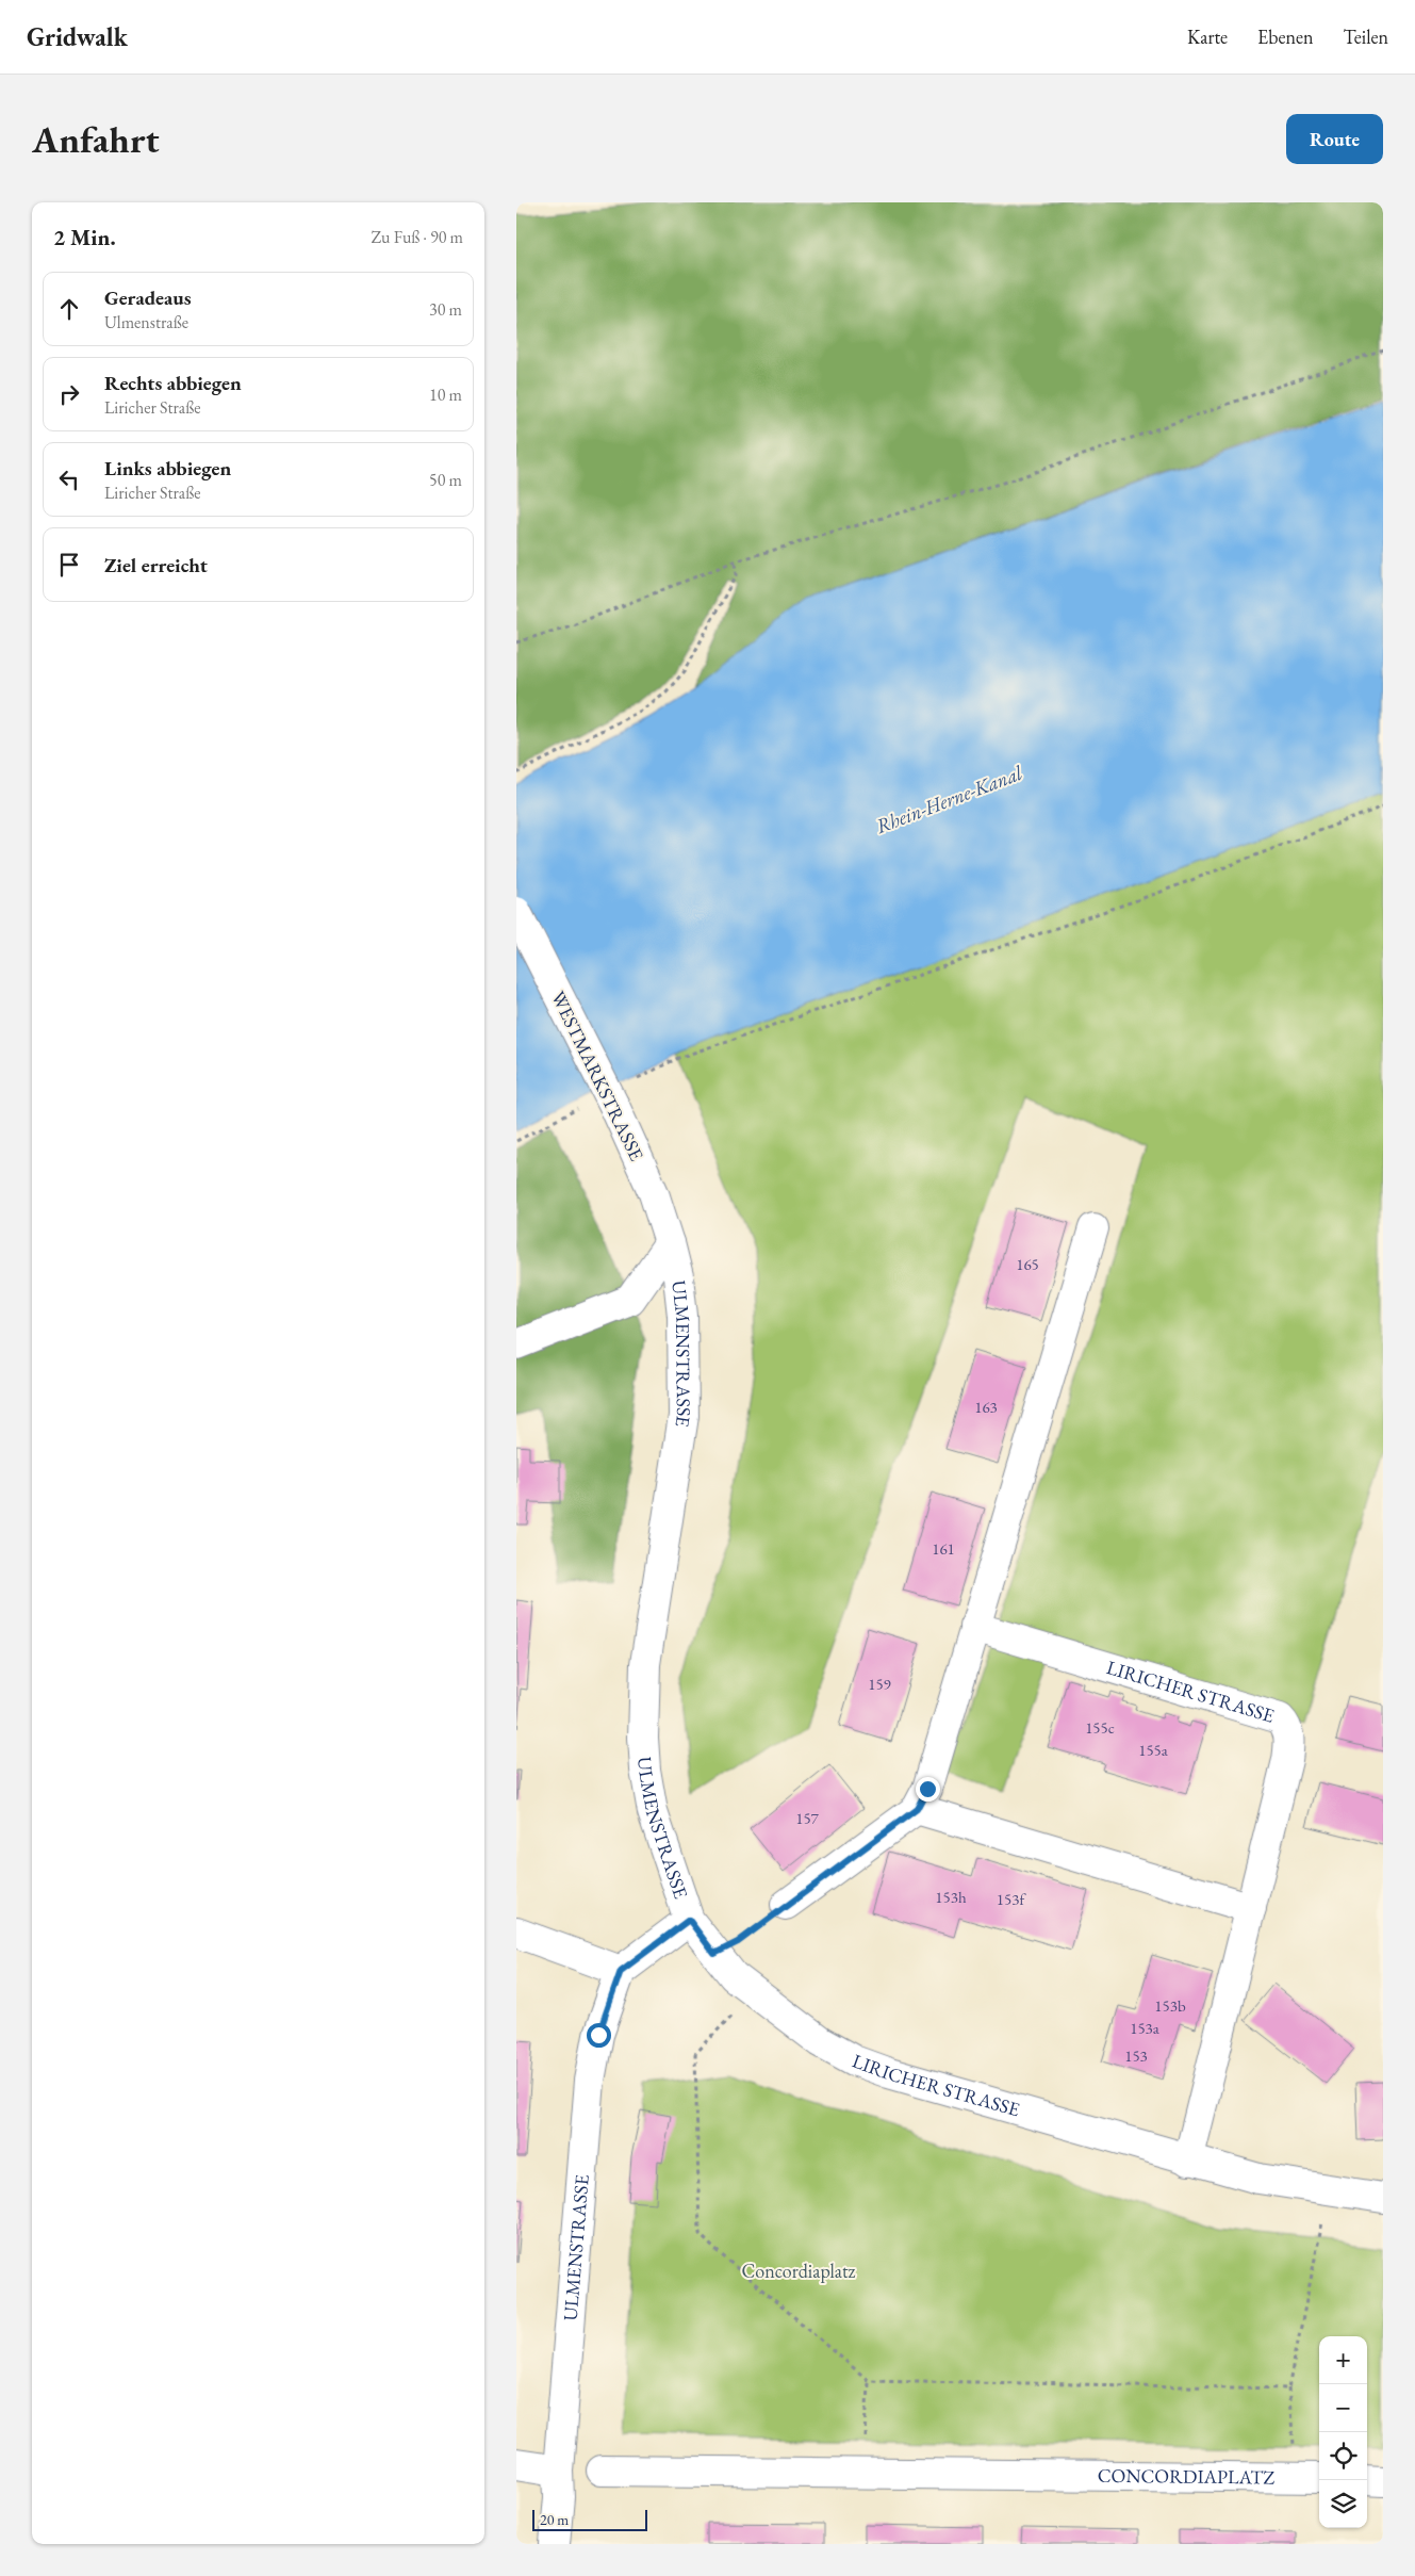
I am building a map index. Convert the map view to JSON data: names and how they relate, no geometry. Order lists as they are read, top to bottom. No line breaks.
{"streets":{"street":["WESTMARKSTRASSE","ULMENSTRASSE","LIRICHER STRASSE","CONCORDIAPLATZ"]},"crossings":[["WESTMARKSTRASSE","ULMENSTRASSE"],["ULMENSTRASSE","LIRICHER STRASSE"]],"water":["Rhein-Herne-Kanal"],"parks":["Concordiaplatz"],"house_numbers":["165","163","161","159","155c","155a","157","153h","153f","153b","153a","153"],"scale_bar":"20 m","page":{"header":"Gridwalk","nav":["Karte","Ebenen","Teilen"],"buttons":"Route","title":"Anfahrt","heading":["2 Min.","Zu Fuß · 90 m"],"list":[["Geradeaus","Ulmenstraße","30 m"],["Rechts abbiegen","Liricher Straße","10 m"],["Links abbiegen","Liricher Straße","50 m"],"Ziel erreicht"],"map_buttons":["+","−"],"scale":"20 m"}}
